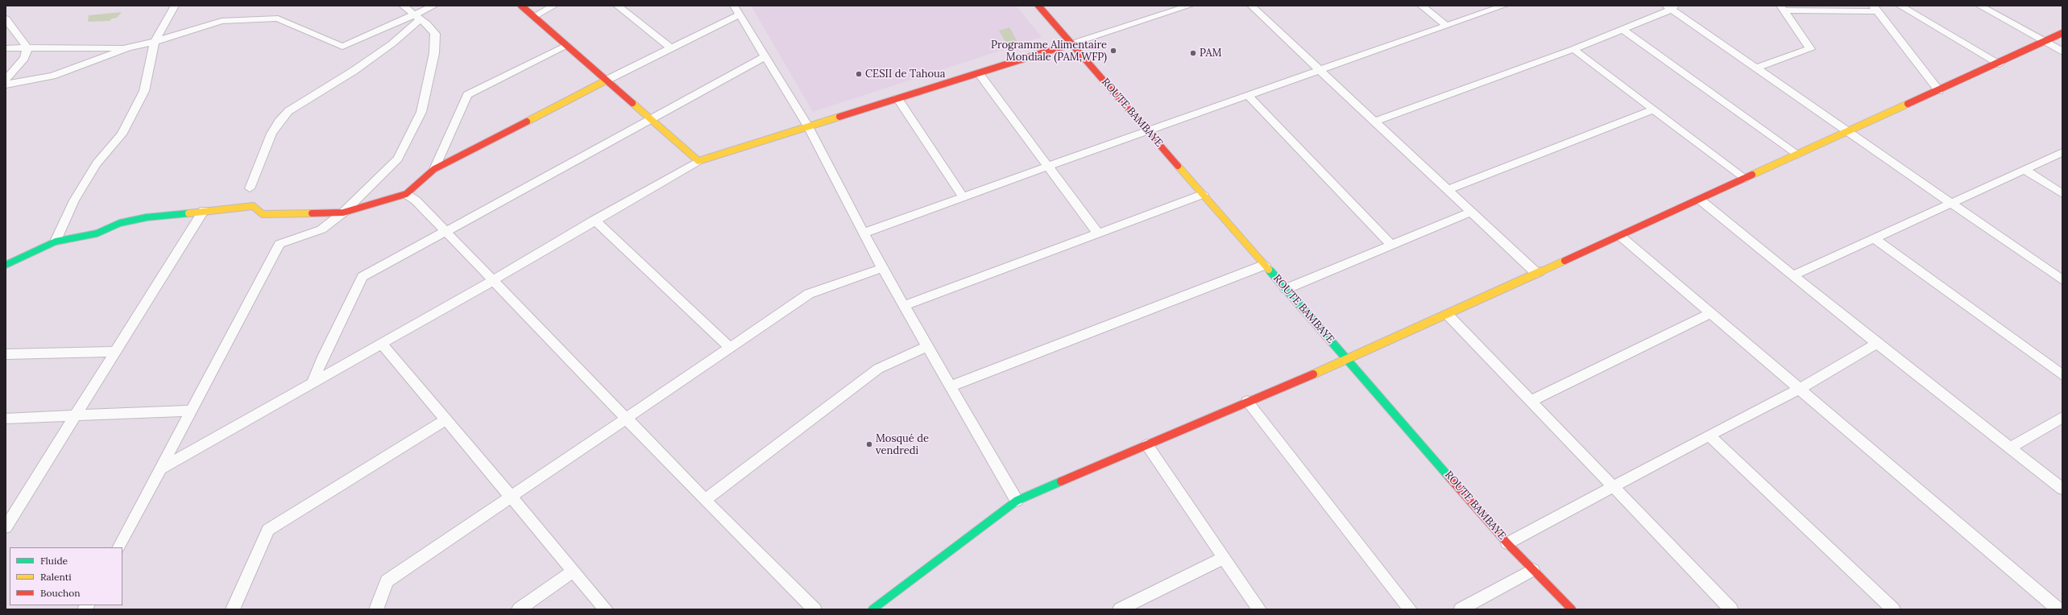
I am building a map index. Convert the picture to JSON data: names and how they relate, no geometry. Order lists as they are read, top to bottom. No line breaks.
{"streets":{"street":["ROUTE BAMBAYE"]},"places":["Programme Alimentaire Mondiale (PAM,WFP)","PAM","CESII de Tahoua","Mosqué de vendredi"],"legend":["Fluide","Ralenti","Bouchon"]}
